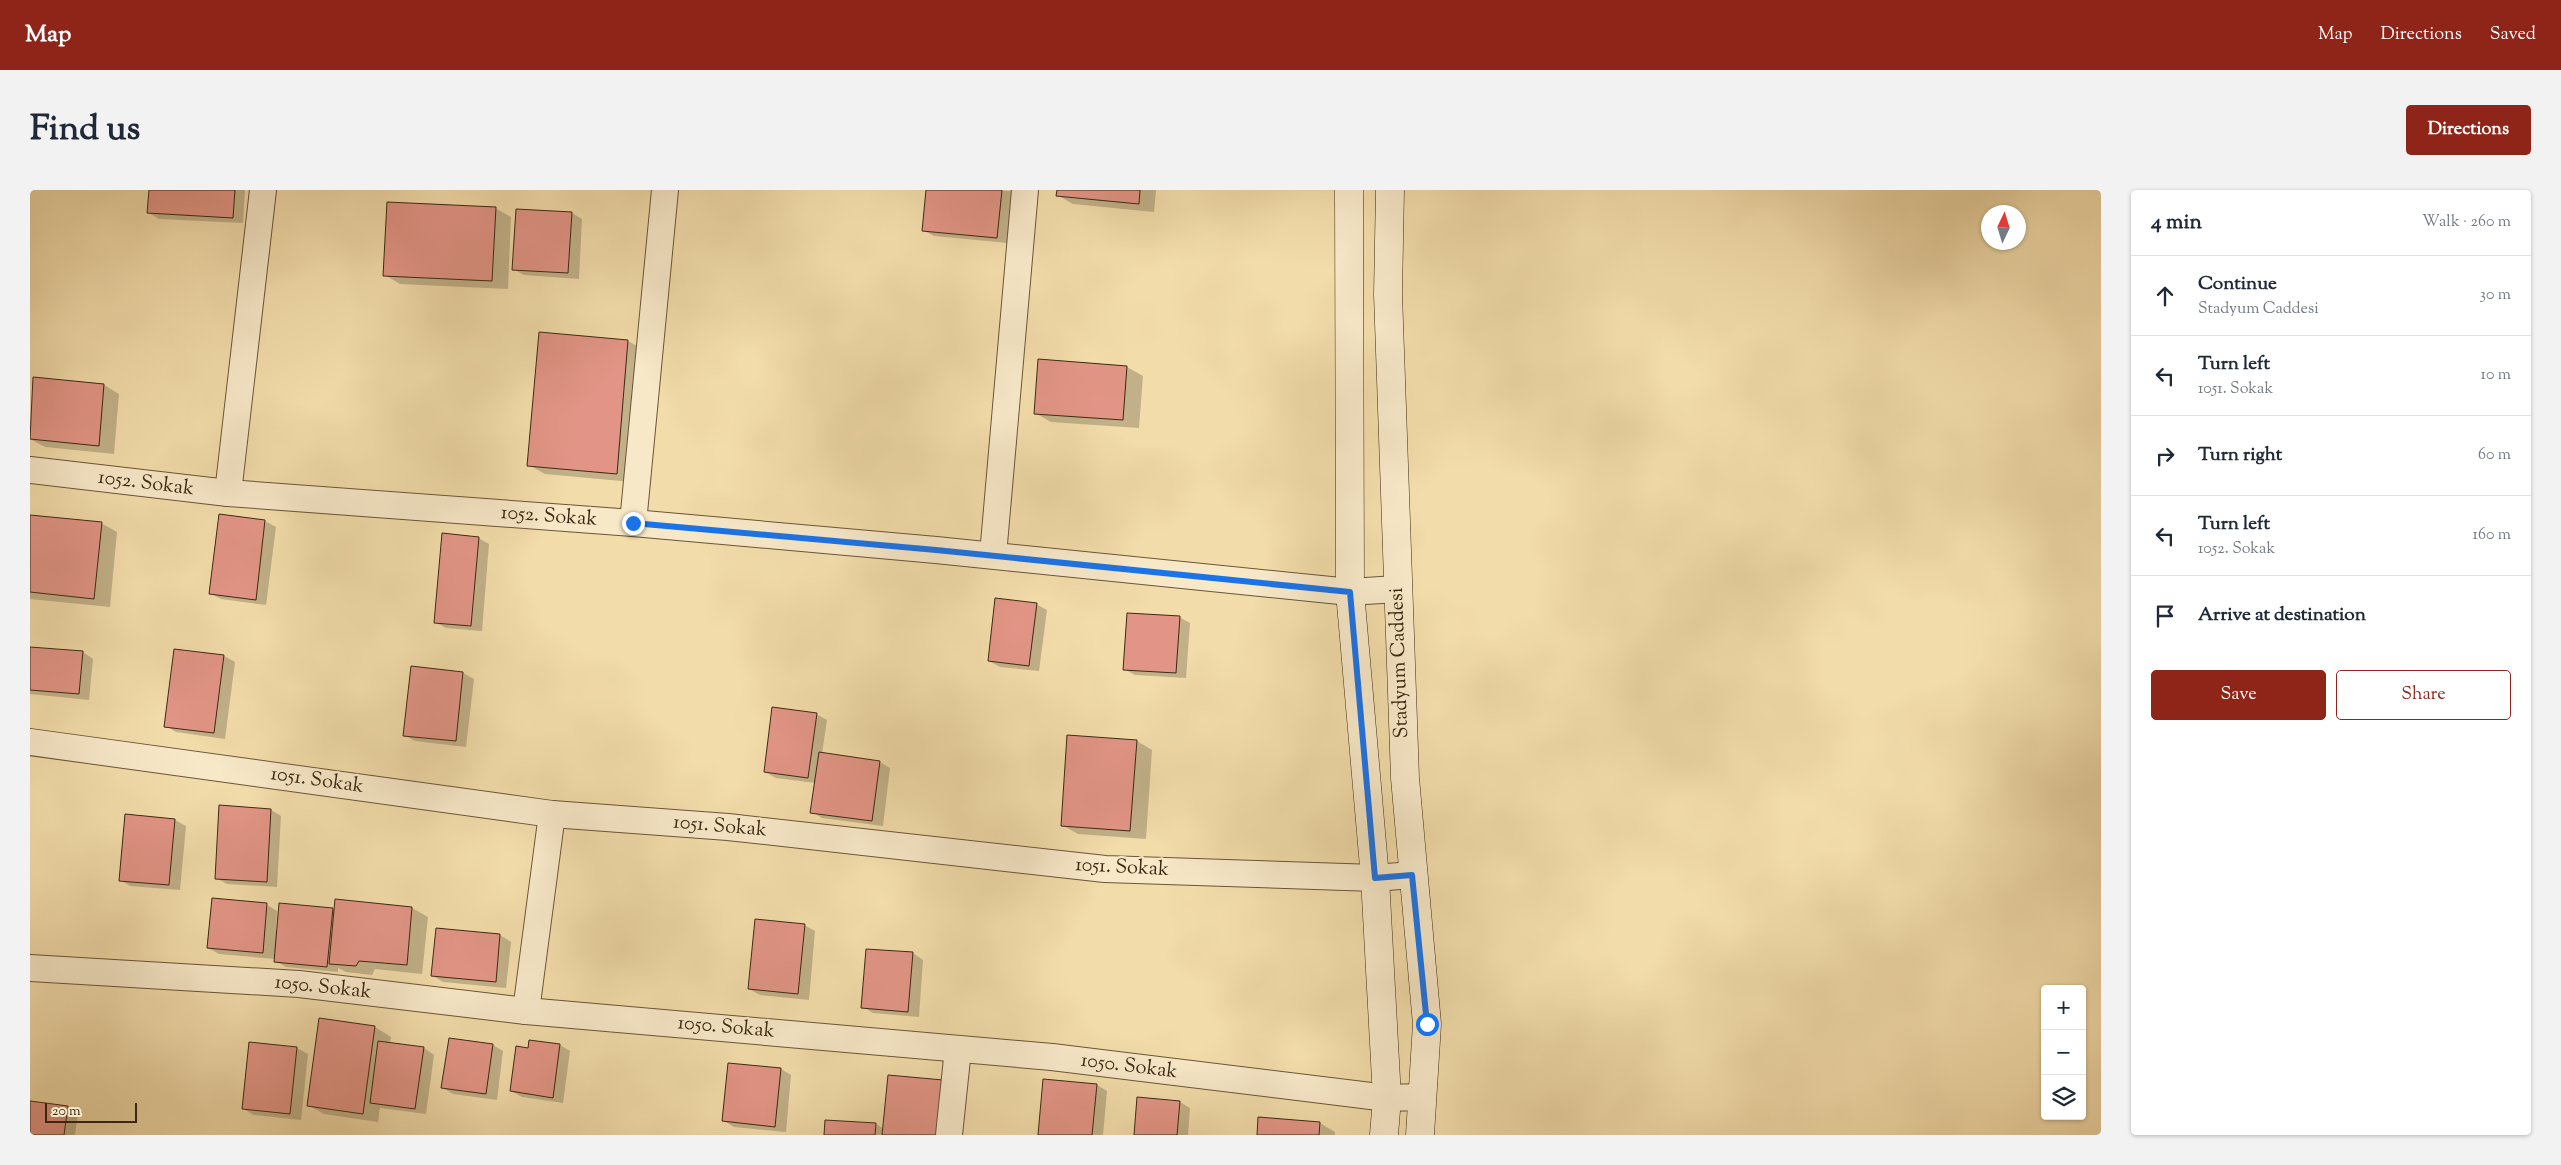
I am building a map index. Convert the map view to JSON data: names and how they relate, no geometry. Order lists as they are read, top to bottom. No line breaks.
{"streets":{"street":["1052. Sokak","Stadyum Caddesi","1051. Sokak","1050. Sokak"]},"crossings":[["1052. Sokak","Stadyum Caddesi"],["Stadyum Caddesi","1051. Sokak"],["Stadyum Caddesi","1050. Sokak"]],"scale_bar":"20 m","north":"top","page":{"header":"Map","nav":["Map","Directions","Saved"],"title":"Find us","buttons":["Directions",["Save","Share"]],"heading":["4 min","Walk · 260 m"],"list":[["Continue","Stadyum Caddesi","30 m"],["Turn left","1051. Sokak","10 m"],["Turn right","60 m"],["Turn left","1052. Sokak","160 m"],"Arrive at destination"],"map_buttons":["+","−"],"scale":"20 m"}}
